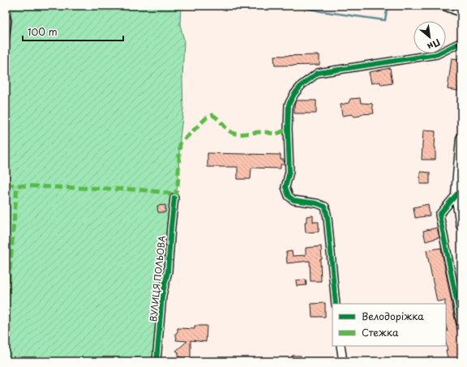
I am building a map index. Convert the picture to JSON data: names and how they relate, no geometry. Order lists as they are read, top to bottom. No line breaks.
{"streets":{"street":["ВУЛИЦЯ ПОЛЬОВА"]},"legend":["Велодоріжка","Стежка"],"scale_bar":"100 m","north":"bottom right"}
